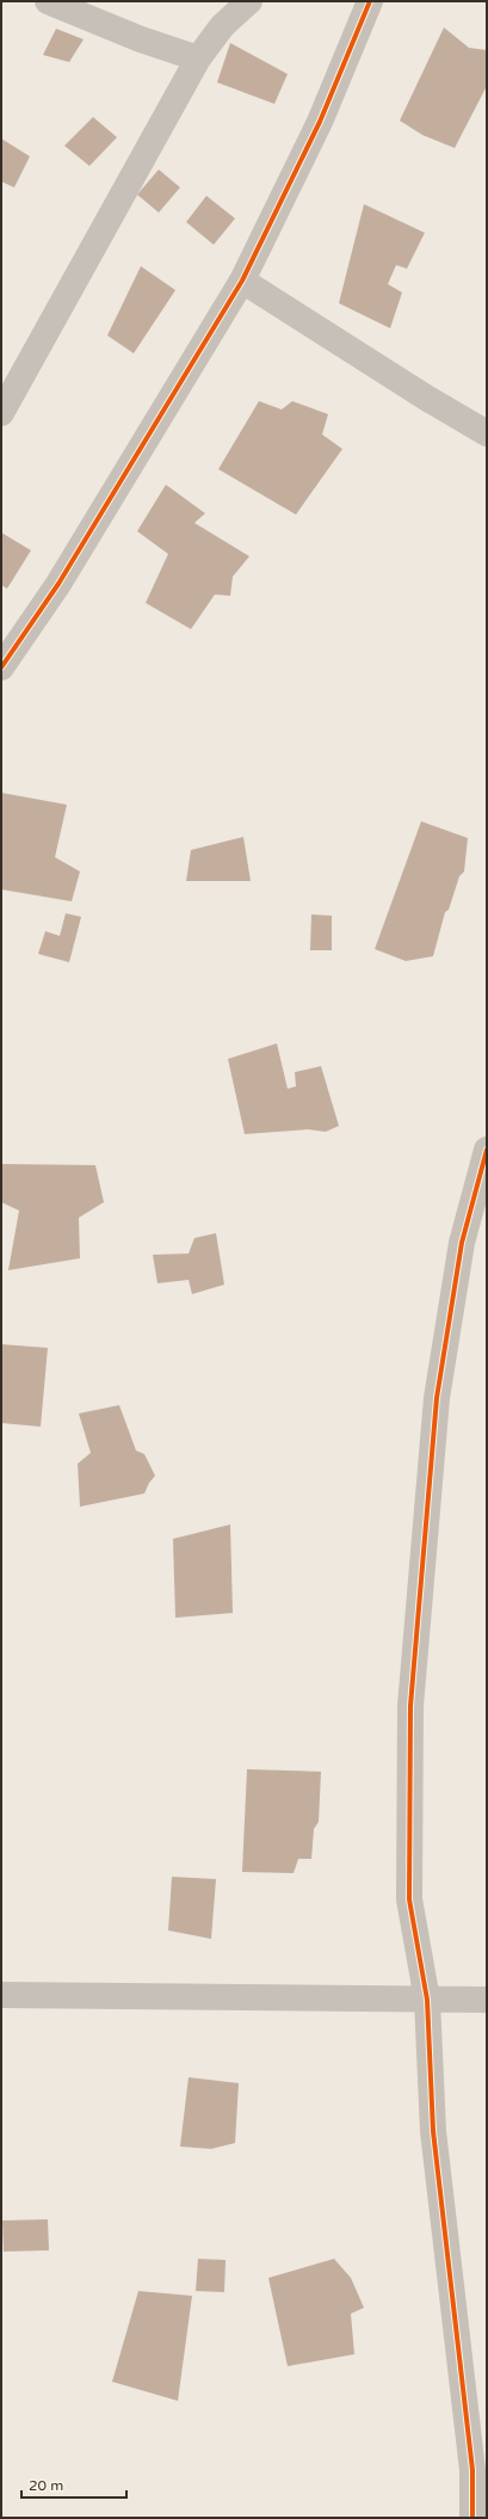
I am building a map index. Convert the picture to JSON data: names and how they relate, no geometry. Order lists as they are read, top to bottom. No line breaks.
{"scale_bar":"20 m"}
